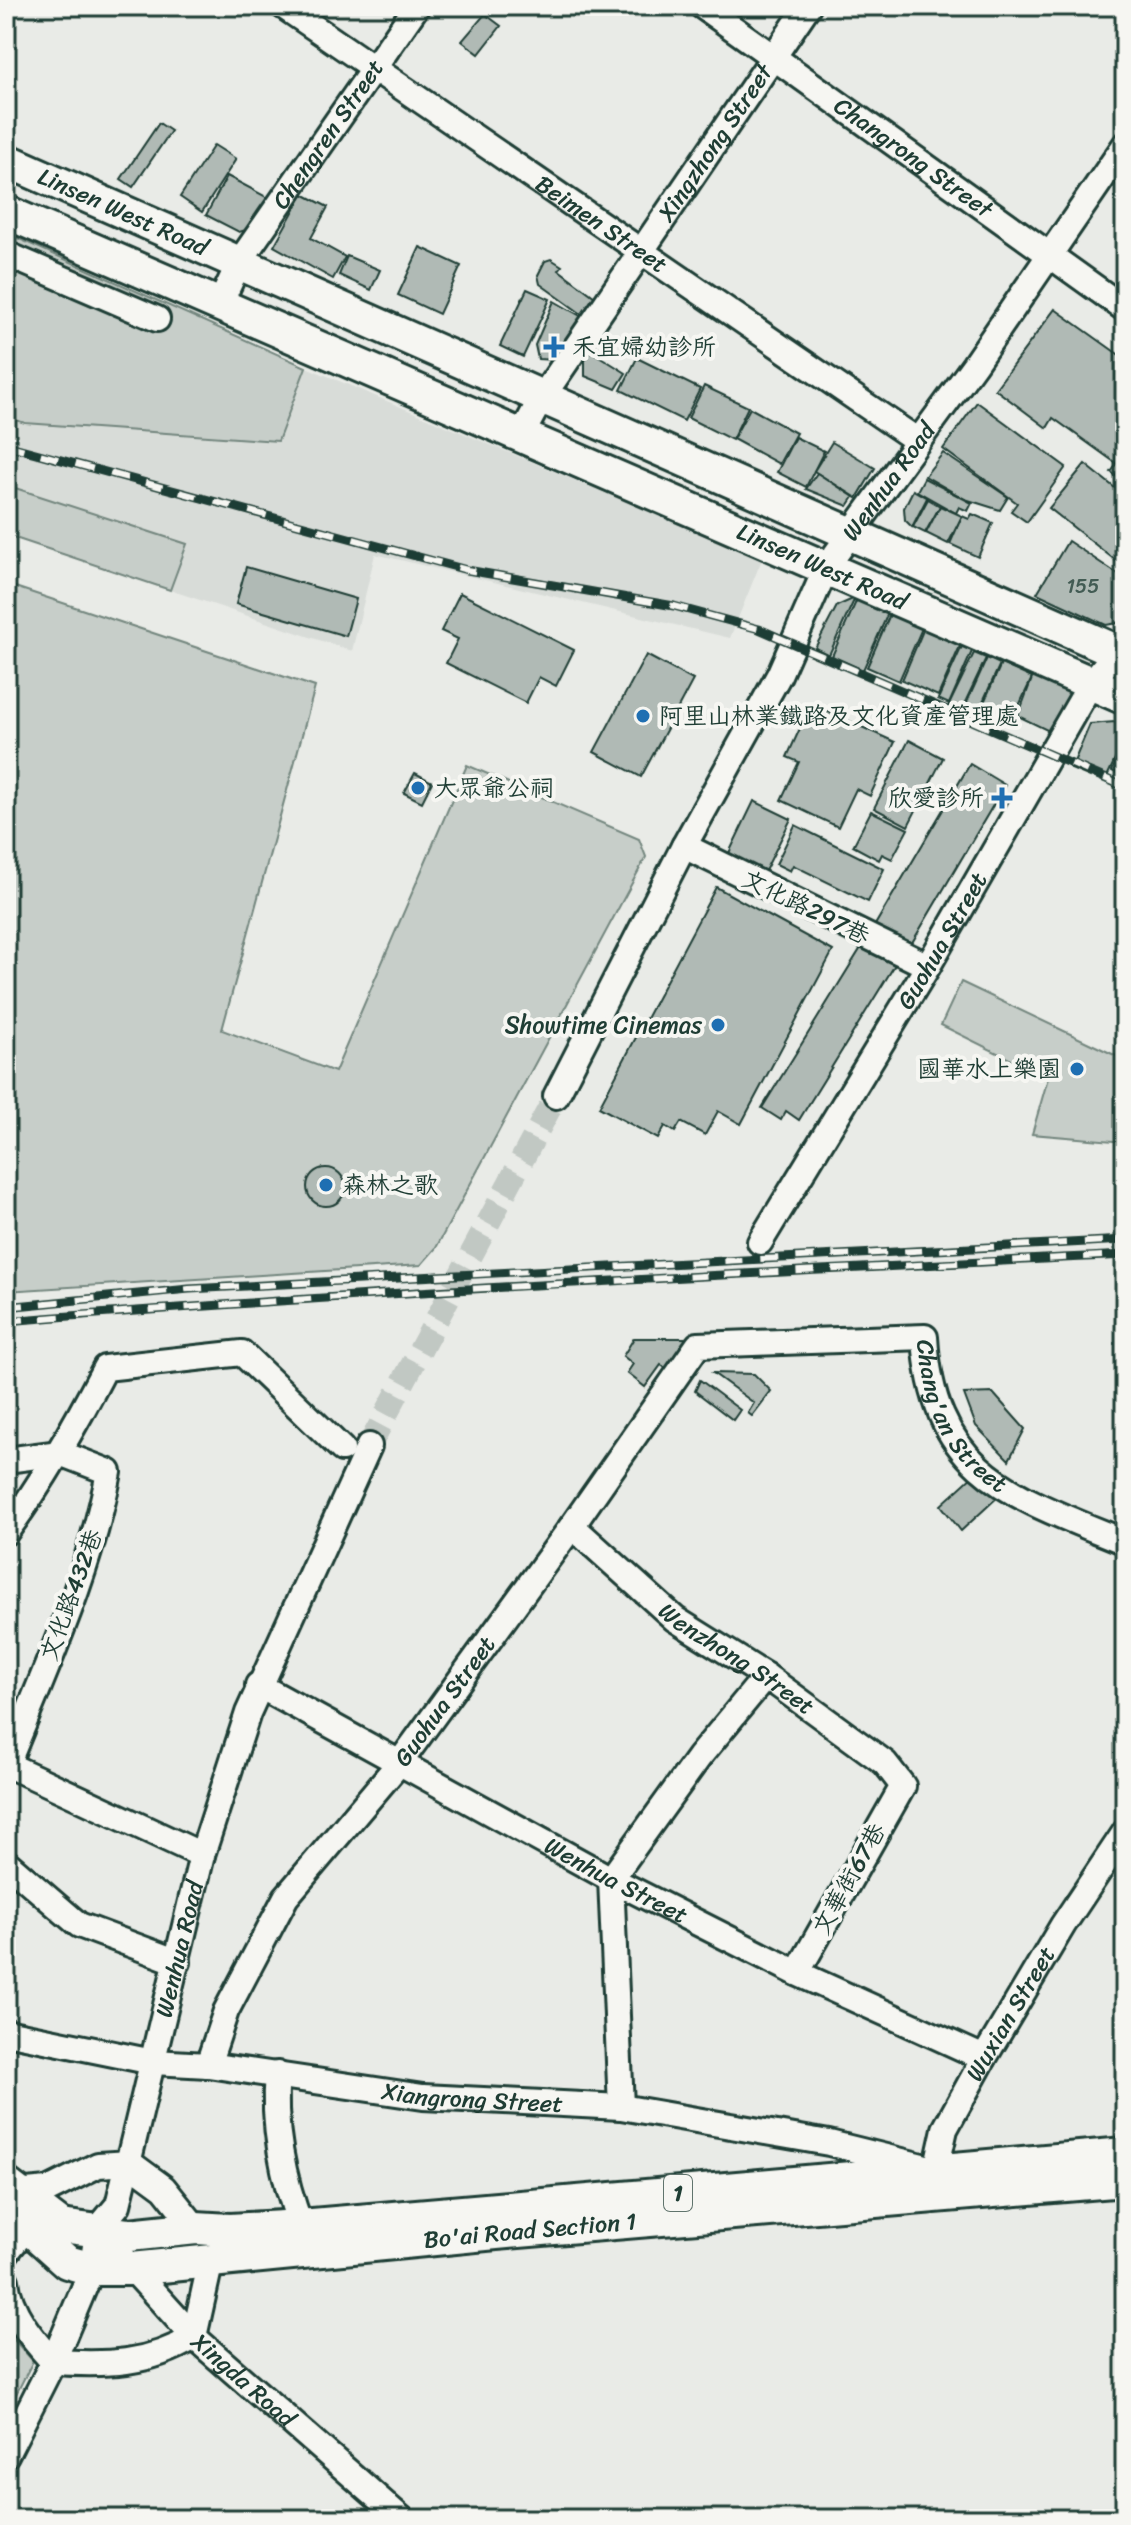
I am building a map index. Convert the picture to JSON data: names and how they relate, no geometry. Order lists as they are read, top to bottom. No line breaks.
{"streets":{"main road":["Linsen West Road","1","Bo'ai Road Section 1"],"street":["Chengren Street","Xingzhong Street","Changrong Street","Beimen Street","Wenhua Road","文化路297巷","Guohua Street","Chang'an Street","文化路432巷","Wenzhong Street","文華街67巷","Wenhua Street","Wuxian Street","Xiangrong Street","Xingda Road"]},"crossings":[["Chengren Street","Linsen West Road"],["Chengren Street","Beimen Street"],["Xingzhong Street","Changrong Street"],["Xingzhong Street","Linsen West Road"],["Xingzhong Street","Beimen Street"],["Changrong Street","Wenhua Road"],["Linsen West Road","Wenhua Road"],["Linsen West Road","Guohua Street"],["Beimen Street","Wenhua Road"],["Wenhua Road","文化路297巷"],["Wenhua Road","文化路432巷"],["Wenhua Road","Wenhua Street"],["Wenhua Road","Xiangrong Street"],["Wenhua Road","Bo'ai Road Section 1"],["Wenhua Road","Xingda Road"],["文化路297巷","Guohua Street"],["Guohua Street","Chang'an Street"],["Guohua Street","Wenzhong Street"],["Guohua Street","Wenhua Street"],["Guohua Street","Xiangrong Street"],["Wenzhong Street","文華街67巷"],["文華街67巷","Wenhua Street"],["Wenhua Street","Wuxian Street"],["Wuxian Street","Xiangrong Street"],["Wuxian Street","Bo'ai Road Section 1"],["Xiangrong Street","Bo'ai Road Section 1"],["Bo'ai Road Section 1","Xingda Road"]],"places":{"health":["禾宜婦幼診所","欣愛診所"],"other":["阿里山林業鐵路及文化資產管理處","大眾爺公祠","Showtime Cinemas","國華水上樂園","森林之歌"]},"house_numbers":["155"]}
